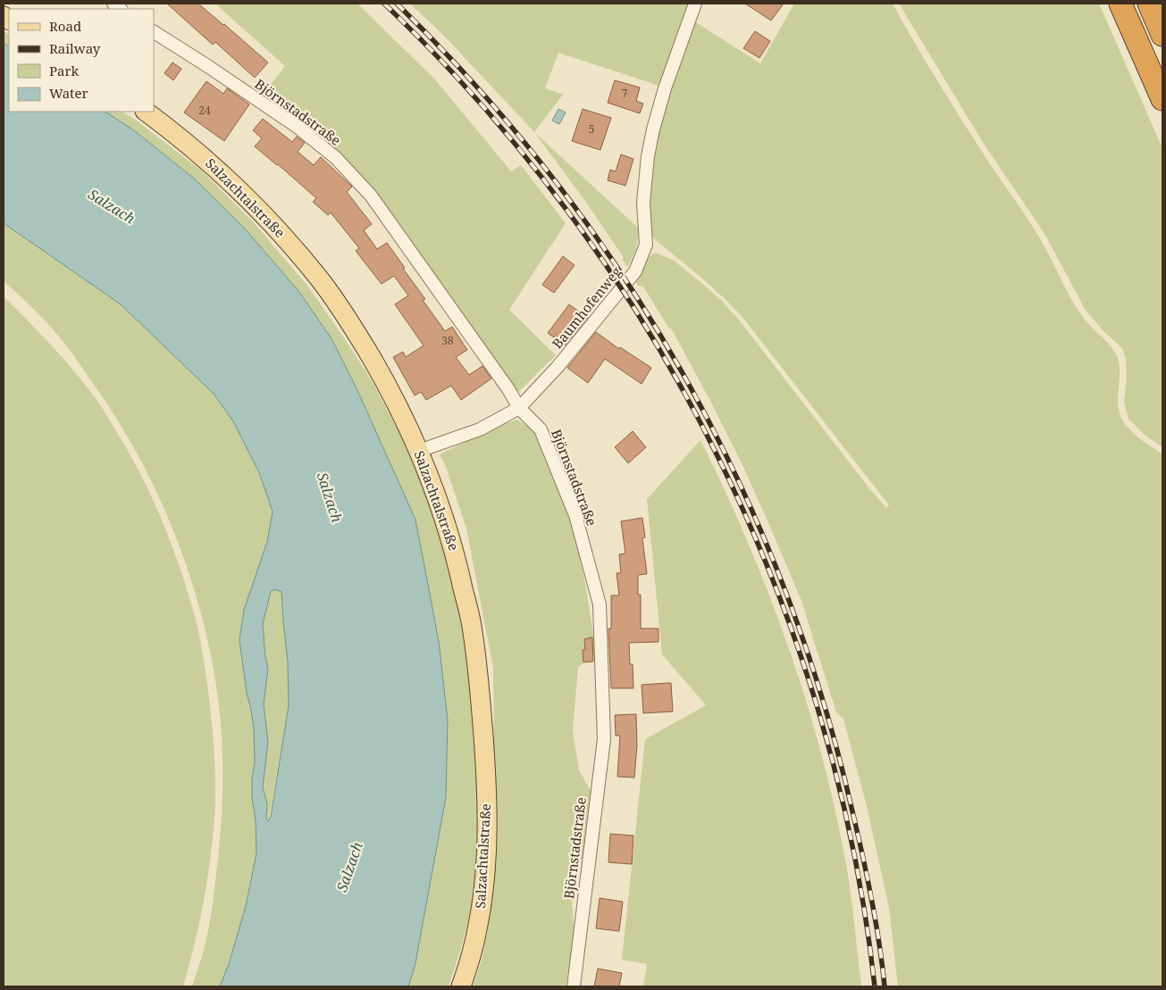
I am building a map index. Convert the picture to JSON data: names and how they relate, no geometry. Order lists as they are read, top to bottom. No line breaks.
{"streets":{"main road":["Salzachtalstraße"],"street":["Björnstadstraße","Baumhofenweg"]},"crossings":[["Björnstadstraße","Baumhofenweg"],["Salzachtalstraße","Baumhofenweg"]],"water":["Salzach"],"house_numbers":["7","24","5","38"],"legend":["Road","Railway","Park","Water"]}
